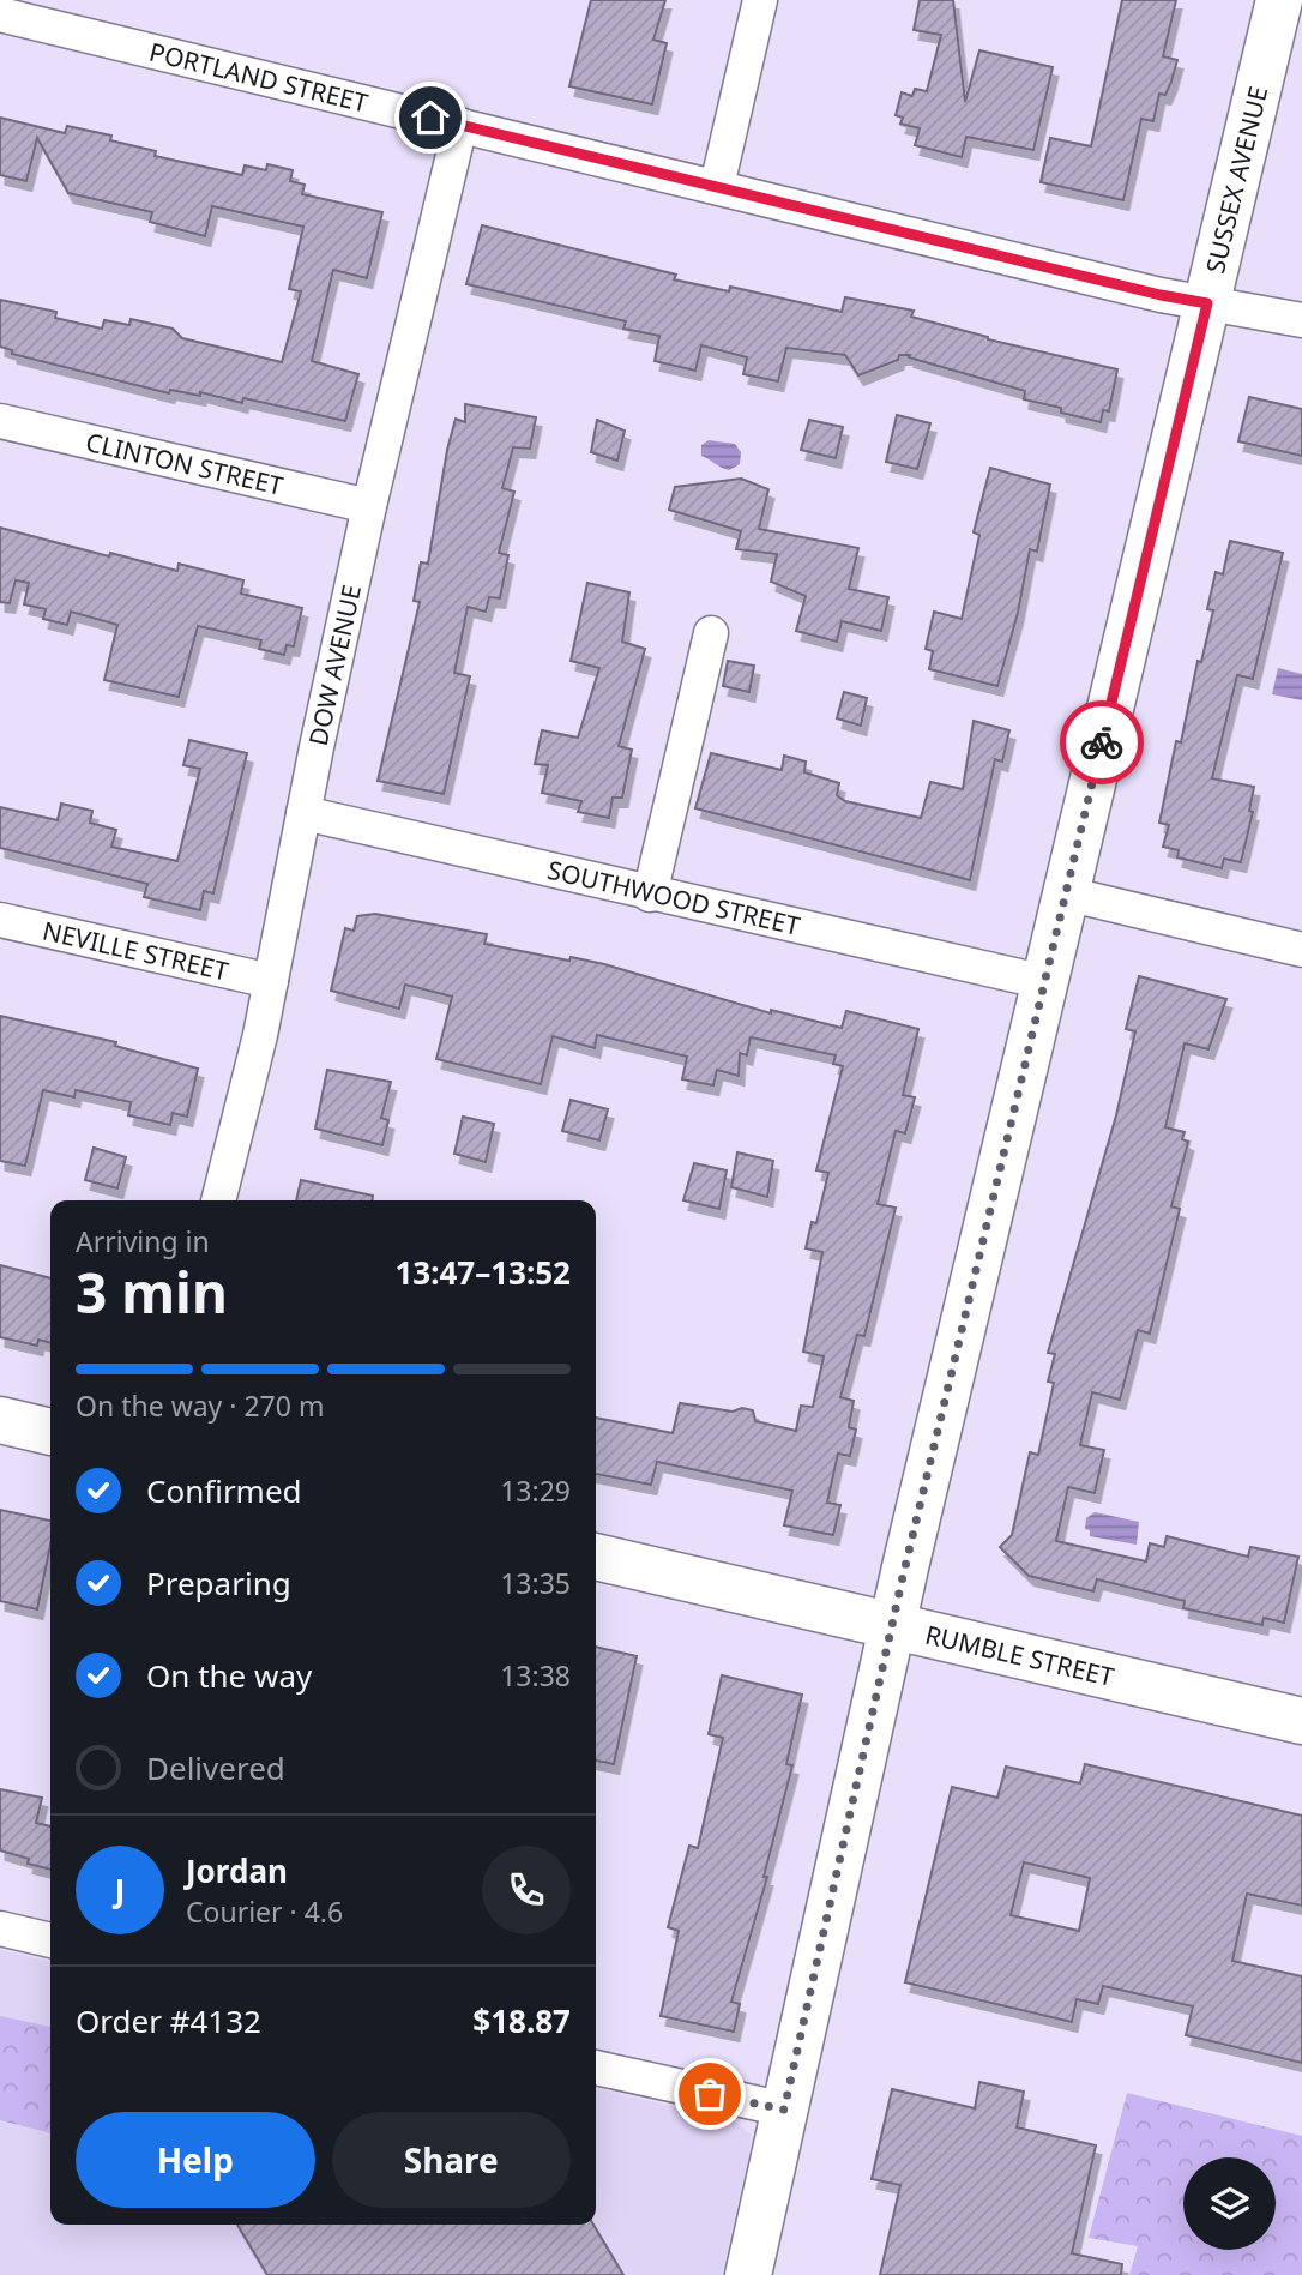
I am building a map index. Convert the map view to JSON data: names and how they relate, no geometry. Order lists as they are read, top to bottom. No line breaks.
{"streets":{"street":["PORTLAND STREET","SUSSEX AVENUE","CLINTON STREET","DOW AVENUE","SOUTHWOOD STREET","NEVILLE STREET","RUMBLE STREET"]},"crossings":[["PORTLAND STREET","SUSSEX AVENUE"],["PORTLAND STREET","DOW AVENUE"],["SUSSEX AVENUE","SOUTHWOOD STREET"],["SUSSEX AVENUE","RUMBLE STREET"],["CLINTON STREET","DOW AVENUE"],["DOW AVENUE","SOUTHWOOD STREET"],["DOW AVENUE","NEVILLE STREET"]],"page":{"heading":["3 min","Arriving in","13:47–13:52"],"panel":["Jordan","Courier · 4.6","Order #4132","$18.87"],"bar":"On the way · 270 m","list":[["Confirmed","13:29"],["Preparing","13:35"],["On the way","13:38"],"Delivered"],"round":"J","buttons":["Help","Share"]}}
